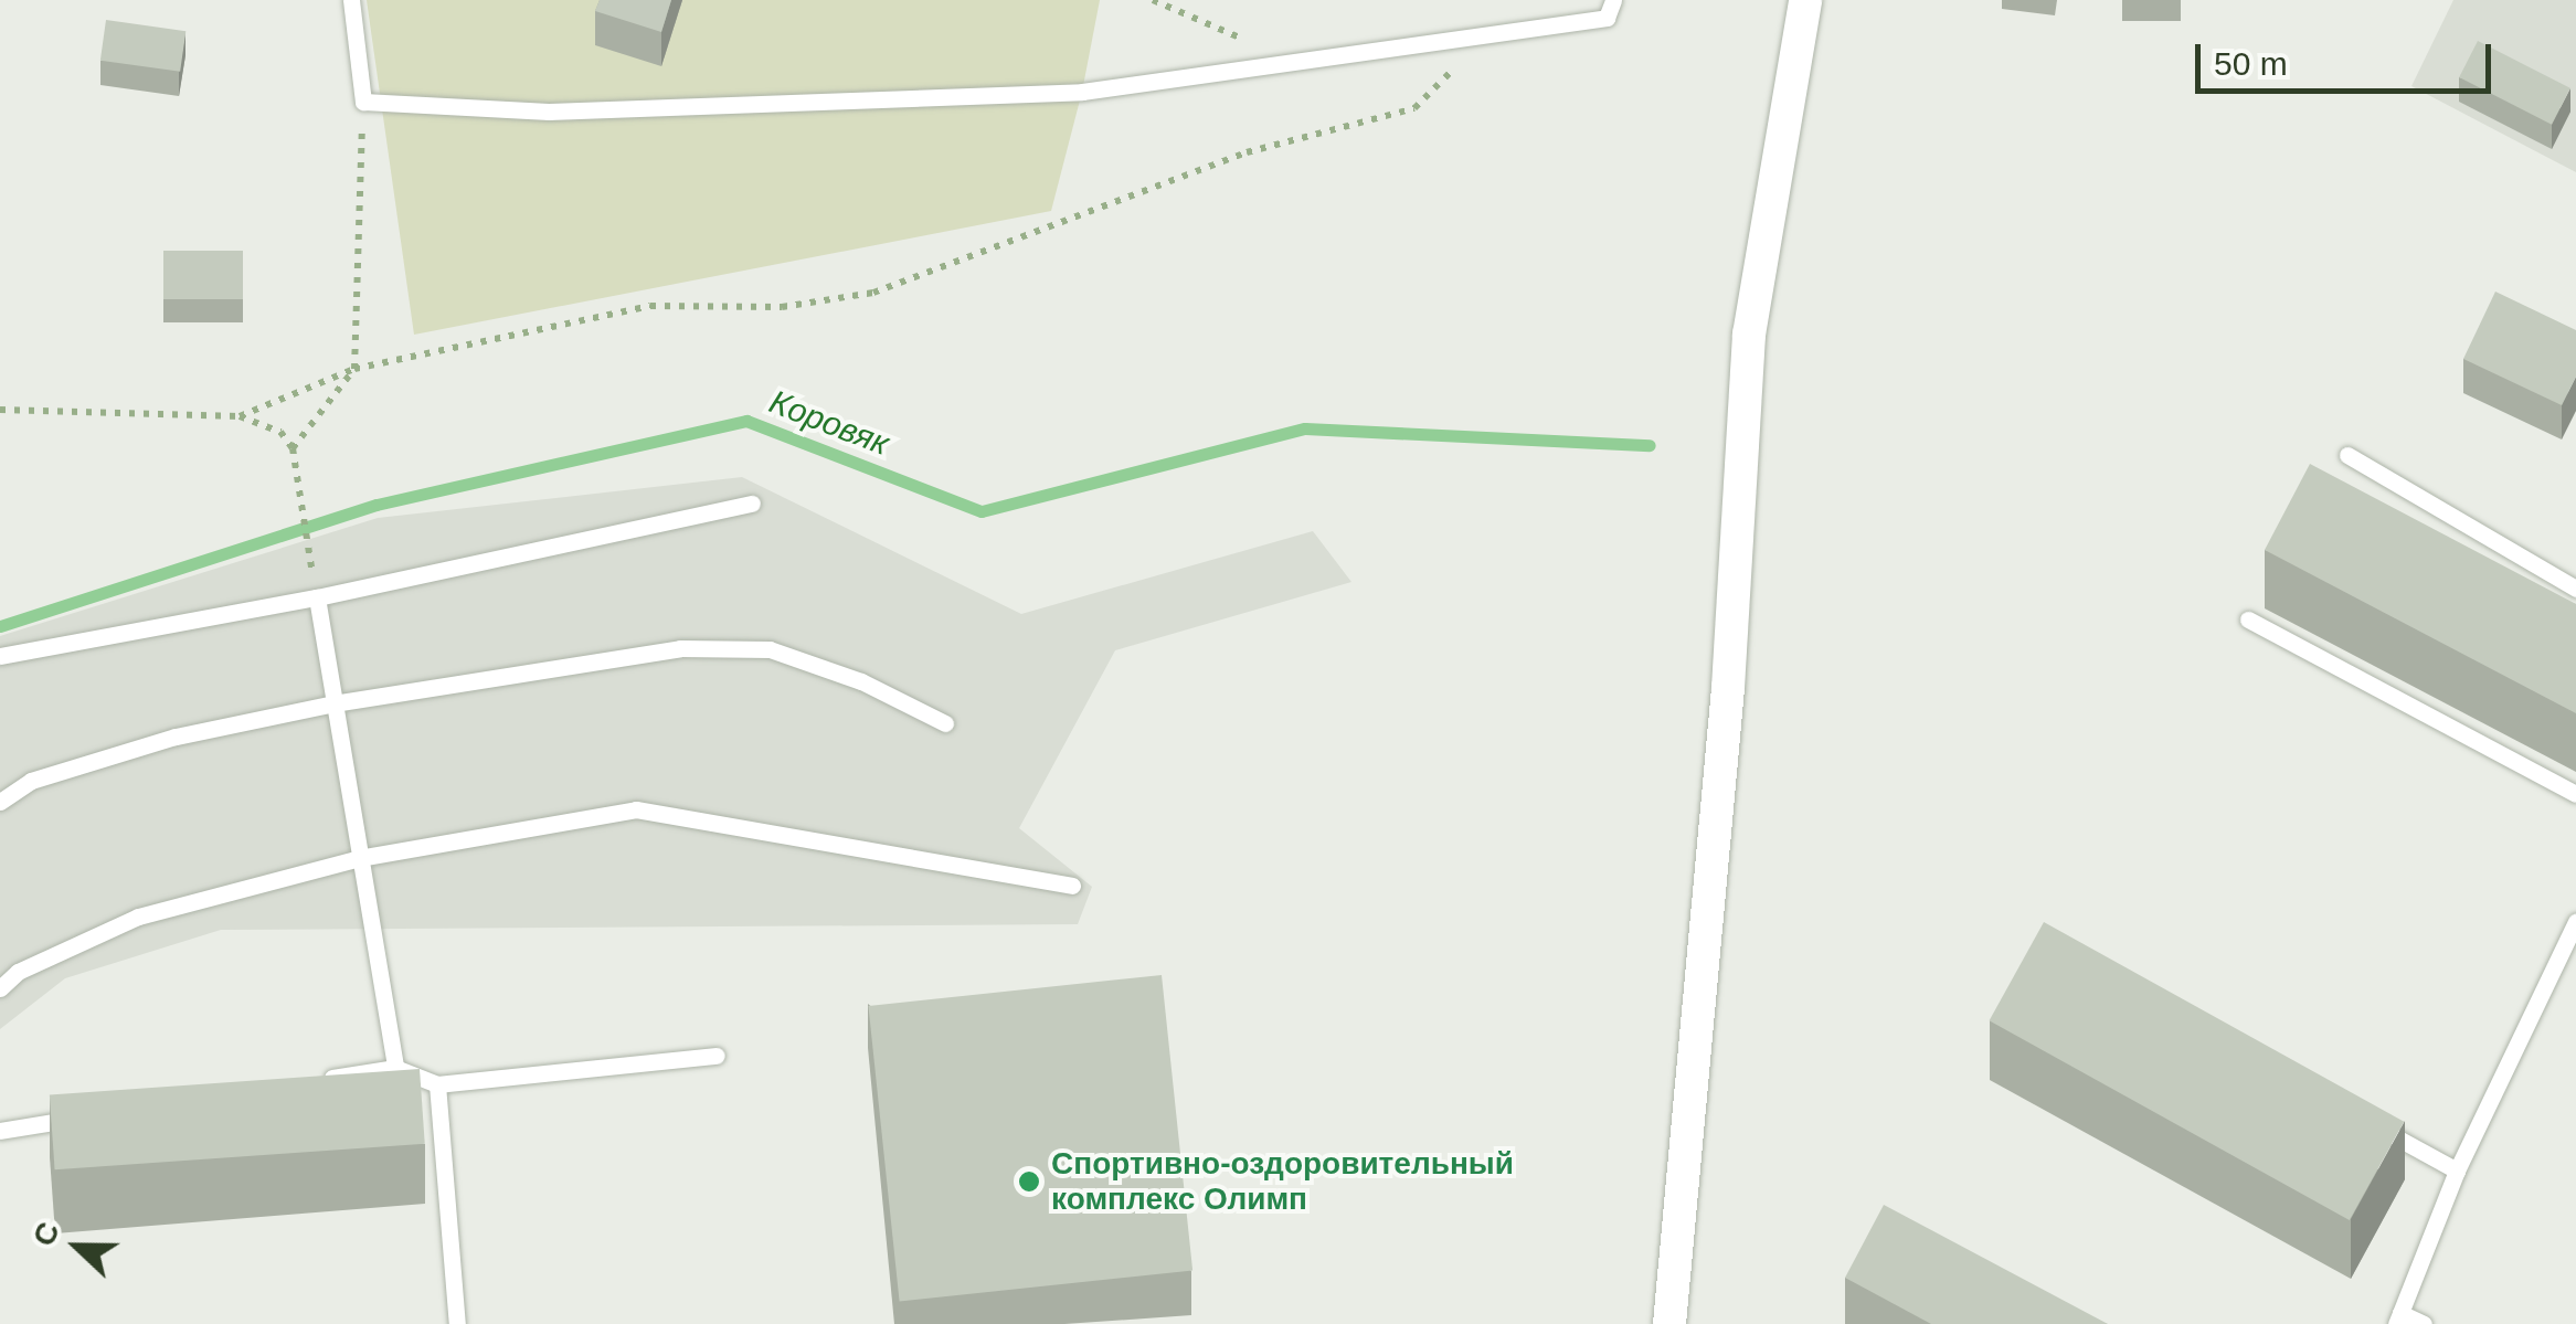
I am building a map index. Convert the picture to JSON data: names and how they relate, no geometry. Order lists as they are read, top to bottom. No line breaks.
{"water":["Коровяк"],"places":["Спортивно-оздоровительный комплекс Олимп"],"scale_bar":"50 m","north":"left"}
